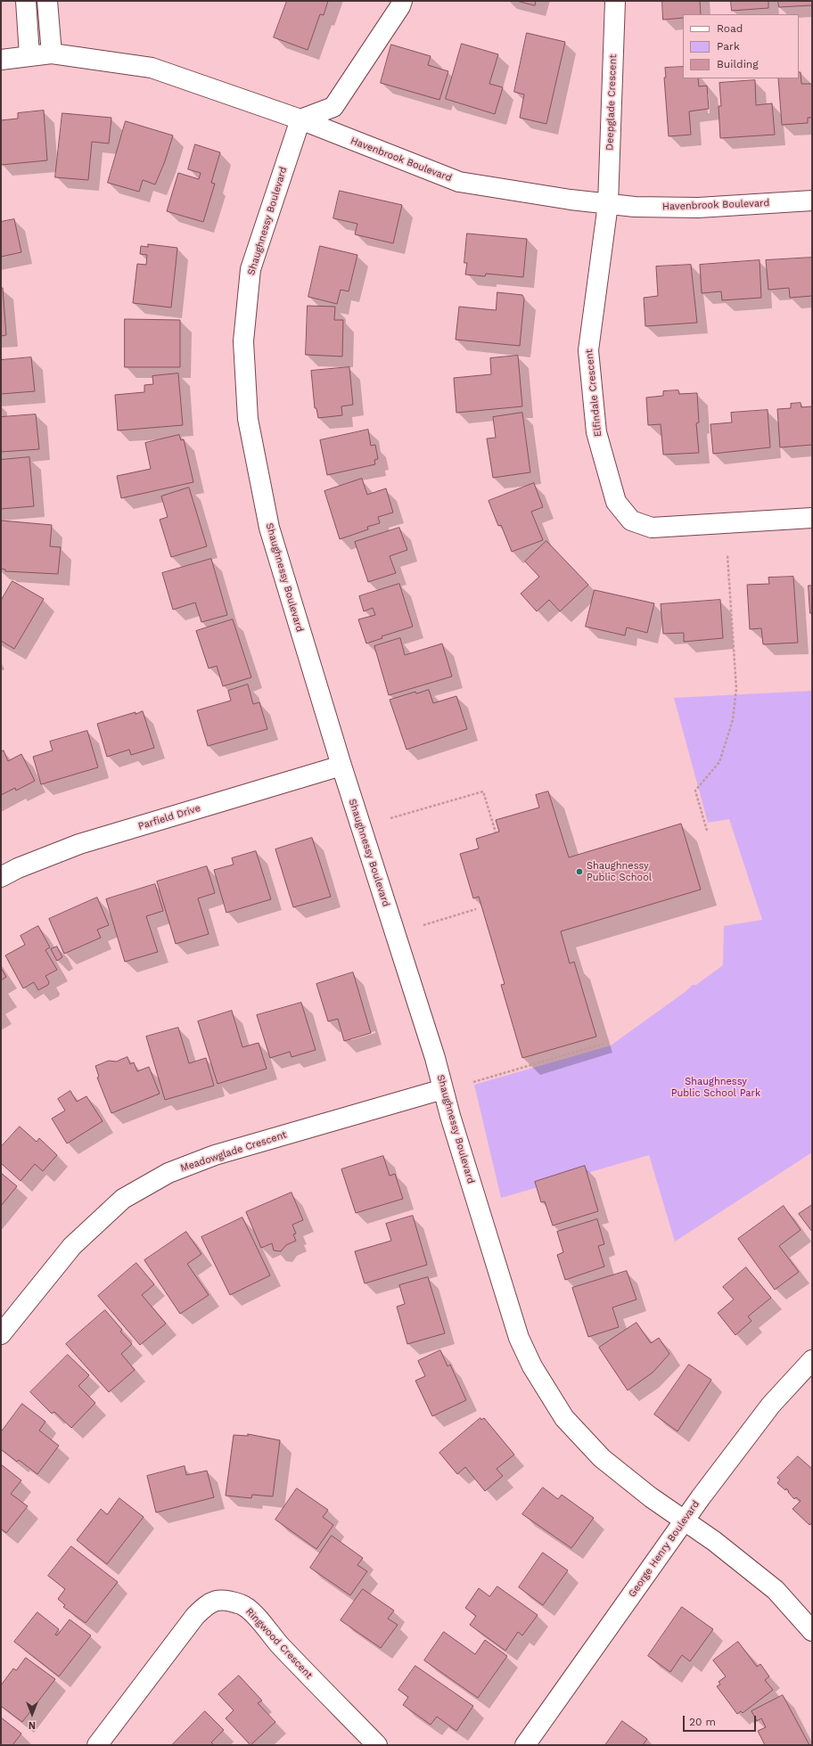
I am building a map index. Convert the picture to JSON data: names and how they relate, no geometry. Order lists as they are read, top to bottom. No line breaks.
{"streets":{"street":["Deepglade Crescent","Havenbrook Boulevard","Shaughnessy Boulevard","Elfindale Crescent","Parfield Drive","Meadowglade Crescent","George Henry Boulevard","Ringwood Crescent"]},"crossings":[["Deepglade Crescent","Havenbrook Boulevard"],["Deepglade Crescent","Elfindale Crescent"],["Havenbrook Boulevard","Shaughnessy Boulevard"],["Havenbrook Boulevard","Elfindale Crescent"],["Shaughnessy Boulevard","Parfield Drive"],["Shaughnessy Boulevard","Meadowglade Crescent"],["Shaughnessy Boulevard","George Henry Boulevard"]],"parks":["Shaughnessy Public School Park"],"places":["Shaughnessy Public School"],"legend":["Road","Park","Building"],"scale_bar":"20 m","north":"bottom"}
